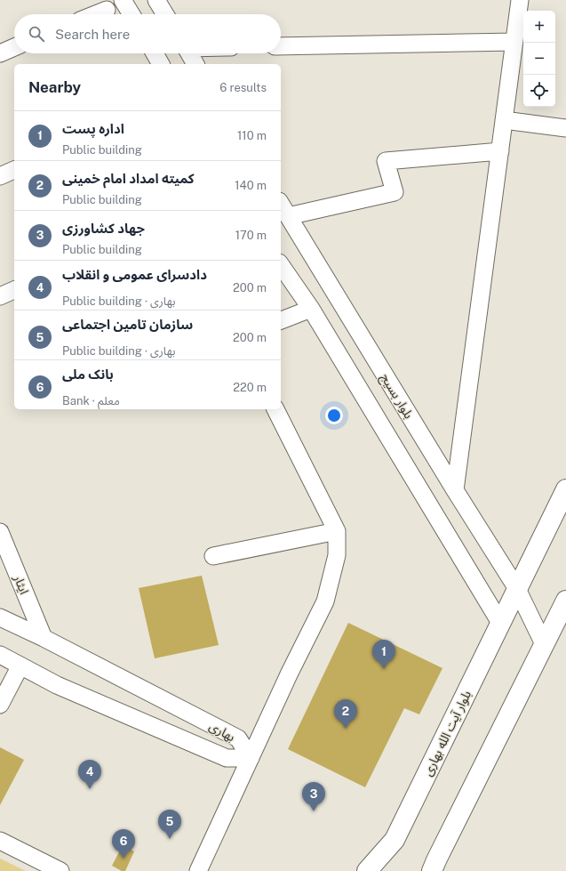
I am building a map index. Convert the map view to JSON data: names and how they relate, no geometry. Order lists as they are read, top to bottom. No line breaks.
{"streets":{"main road":["بلوار آیت الله بهاری"],"street":["بلوار بسیج","ایثار","بهاری"]},"crossings":[["بلوار بسیج","بلوار آیت الله بهاری"],["ایثار","بهاری"]],"page":{"map_buttons":["+","−"],"search":"Search here","heading":["Nearby","6 results"],"list":[{"mark":"1","name":"اداره پست","note":"Public building","value":"110 m"},{"mark":"2","name":"کمیته امداد امام خمینی","note":"Public building","value":"140 m"},{"mark":"3","name":"جهاد کشاورزی","note":"Public building","value":"170 m"},{"mark":"4","name":"دادسرای عمومی و انقلاب","note":"Public building · بهاری","value":"200 m"},{"mark":"5","name":"سازمان تامین اجتماعی","note":"Public building · بهاری","value":"200 m"},{"mark":"6","name":"بانک ملی","note":"Bank · معلم","value":"220 m"}],"pins":["1","2","4","3","5","6"]}}
